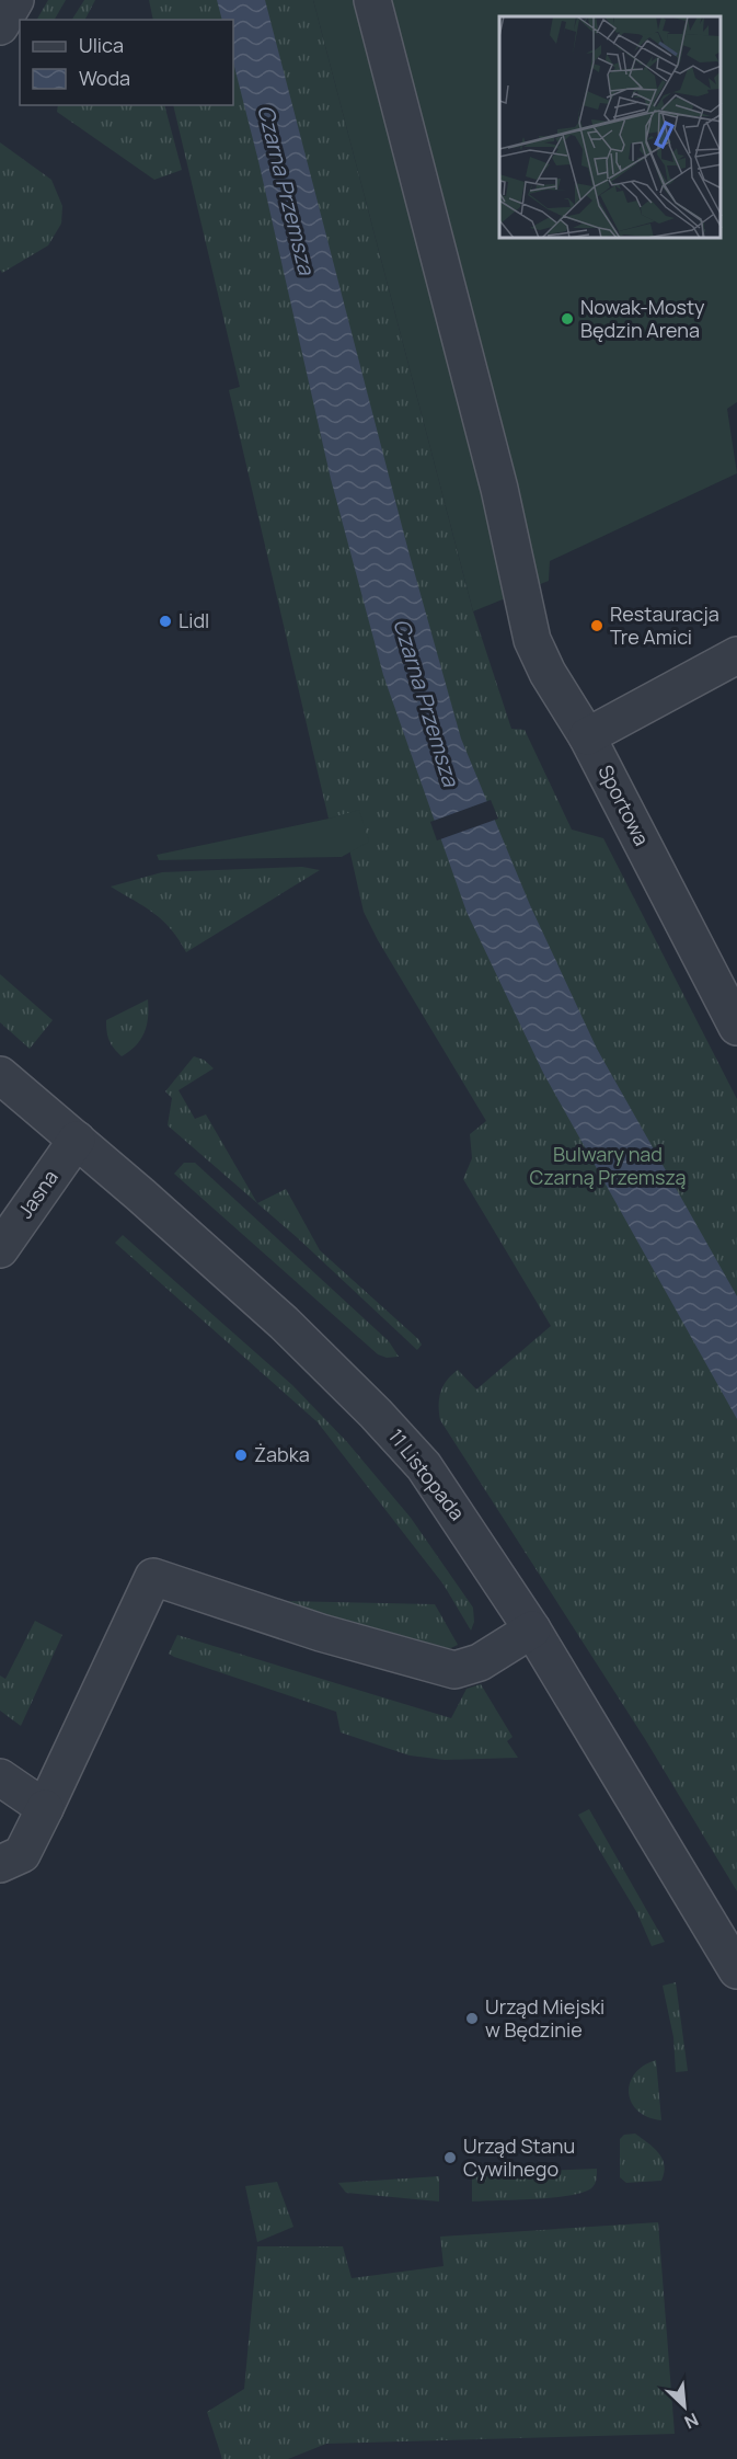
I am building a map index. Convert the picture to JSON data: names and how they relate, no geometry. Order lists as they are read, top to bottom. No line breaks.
{"streets":{"street":["Sportowa","Jasna","11 Listopada"]},"crossings":[["Jasna","11 Listopada"]],"water":["Czarna Przemsza"],"parks":["Bulwary nad Czarną Przemszą"],"places":["Nowak-Mosty Będzin Arena","Lidl","Restauracja Tre Amici","Żabka","Urząd Miejski w Będzinie","Urząd Stanu Cywilnego"],"legend":["Ulica","Woda"],"north":"bottom right"}
